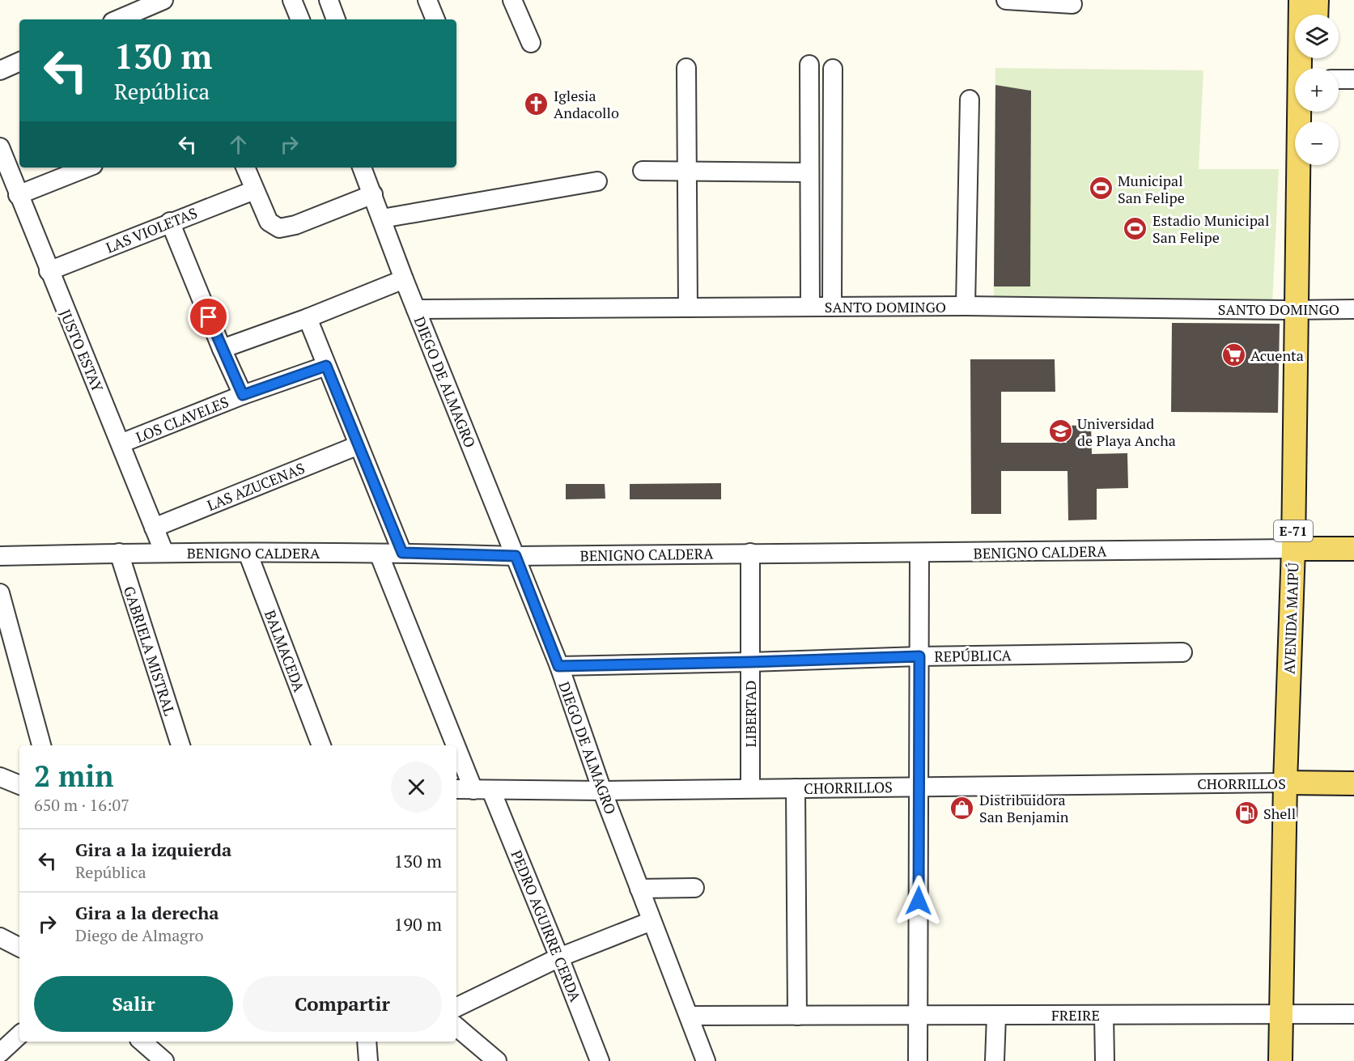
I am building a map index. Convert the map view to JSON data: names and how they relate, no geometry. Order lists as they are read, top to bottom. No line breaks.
{"streets":{"main road":["E-71","AVENIDA MAIPÚ"],"street":["LAS VIOLETAS","SANTO DOMINGO","JUSTO ESTAY","DIEGO DE ALMAGRO","LOS CLAVELES","LAS AZUCENAS","BENIGNO CALDERA","GABRIELA MISTRAL","BALMACEDA","REPÚBLICA","LIBERTAD","CHORRILLOS","PEDRO AGUIRRE CERDA","FREIRE"]},"crossings":[["LAS VIOLETAS","JUSTO ESTAY"],["SANTO DOMINGO","DIEGO DE ALMAGRO"],["SANTO DOMINGO","AVENIDA MAIPÚ"],["JUSTO ESTAY","LOS CLAVELES"],["JUSTO ESTAY","LAS AZUCENAS"],["JUSTO ESTAY","BENIGNO CALDERA"],["DIEGO DE ALMAGRO","BENIGNO CALDERA"],["DIEGO DE ALMAGRO","REPÚBLICA"],["DIEGO DE ALMAGRO","CHORRILLOS"],["DIEGO DE ALMAGRO","FREIRE"],["BENIGNO CALDERA","AVENIDA MAIPÚ"],["BENIGNO CALDERA","GABRIELA MISTRAL"],["BENIGNO CALDERA","BALMACEDA"],["BENIGNO CALDERA","LIBERTAD"],["BENIGNO CALDERA","PEDRO AGUIRRE CERDA"],["AVENIDA MAIPÚ","CHORRILLOS"],["AVENIDA MAIPÚ","FREIRE"],["REPÚBLICA","LIBERTAD"],["LIBERTAD","CHORRILLOS"],["CHORRILLOS","PEDRO AGUIRRE CERDA"]],"places":{"church":["Iglesia Andacollo"],"sports":["Municipal San Felipe","Estadio Municipal San Felipe"],"supermarket":["Acuenta"],"school or university":["Universidad de Playa Ancha"],"shop":["Distribuidora San Benjamin"],"fuel station":["Shell"]},"page":{"map_buttons":["+","−"],"turn":["130 m","República"],"heading":["2 min","650 m · 16:07"],"list":[{"name":"Gira a la izquierda","note":"República","value":"130 m"},{"name":"Gira a la derecha","note":"Diego de Almagro","value":"190 m"}],"buttons":["Salir","Compartir"]}}
